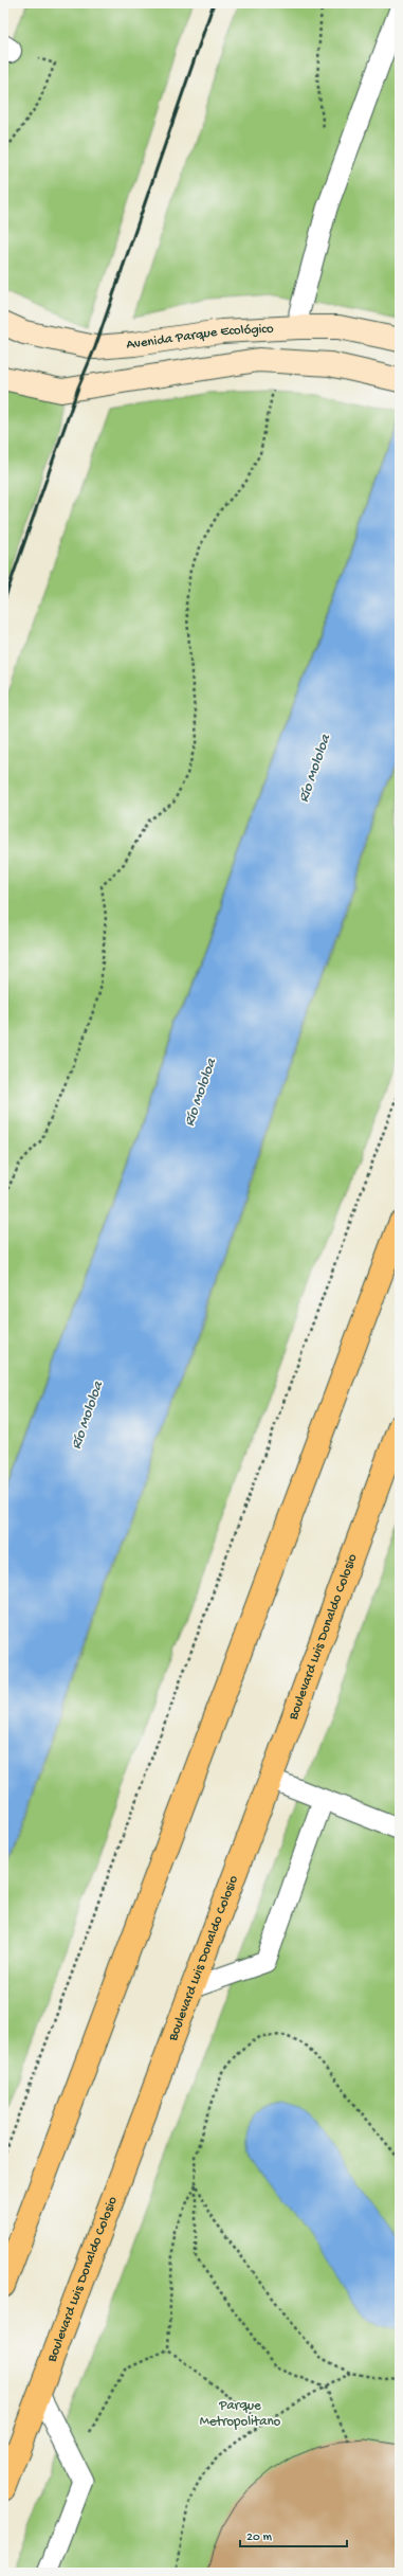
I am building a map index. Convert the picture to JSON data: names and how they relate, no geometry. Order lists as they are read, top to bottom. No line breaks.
{"streets":{"main road":["Boulevard Luis Donaldo Colosio"],"street":["Avenida Parque Ecológico"]},"water":["Río Mololoa"],"parks":["Parque Metropolitano"],"scale_bar":"20 m"}
